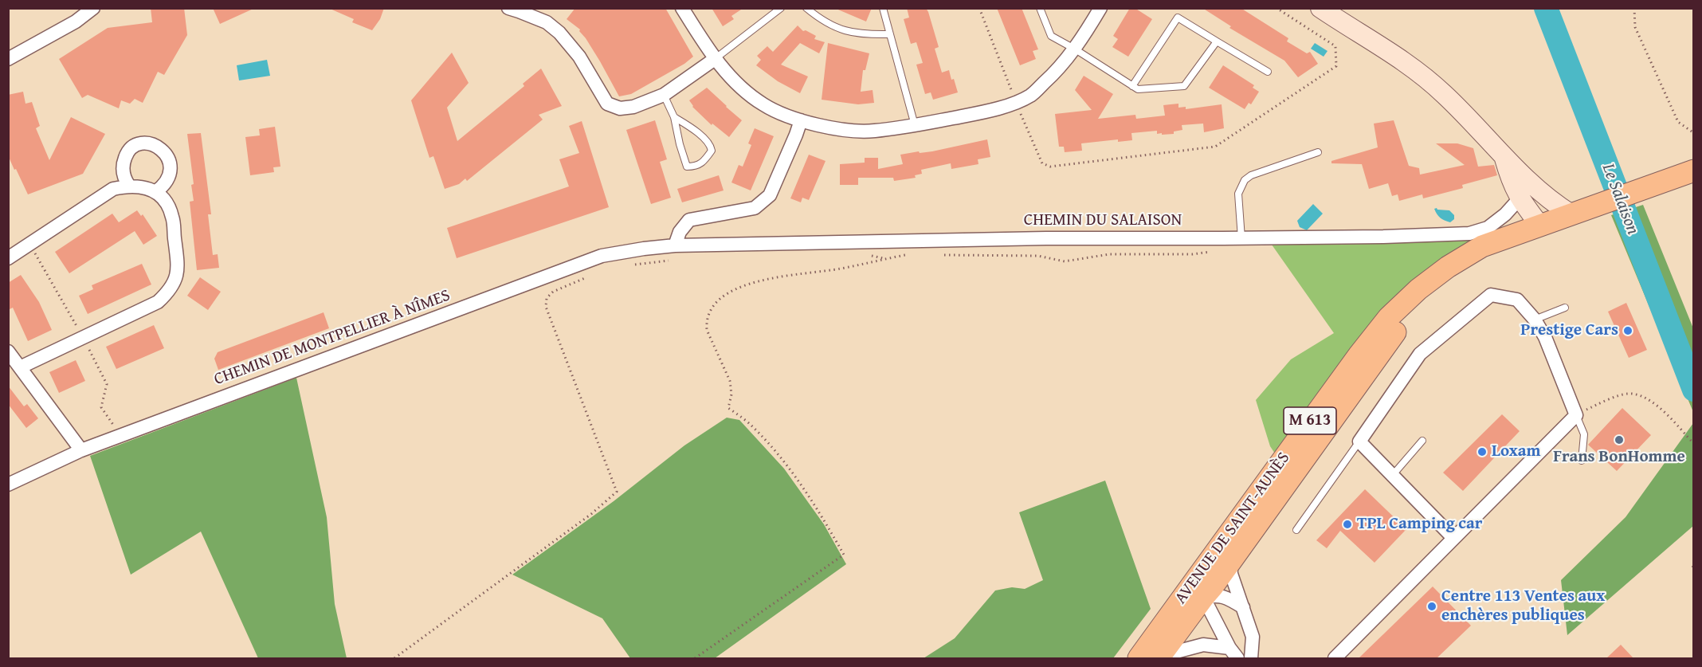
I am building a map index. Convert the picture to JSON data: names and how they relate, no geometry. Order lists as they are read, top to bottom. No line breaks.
{"streets":{"main road":["M 613","AVENUE DE SAINT-AUNÈS"],"street":["CHEMIN DU SALAISON","CHEMIN DE MONTPELLIER À NÎMES"]},"crossings":[["CHEMIN DU SALAISON","CHEMIN DE MONTPELLIER À NÎMES"],["M 613","AVENUE DE SAINT-AUNÈS"]],"water":["Le Salaison"],"places":["Prestige Cars","Frans BonHomme","Loxam","TPL Camping car","Centre 113 Ventes aux enchères publiques"]}
